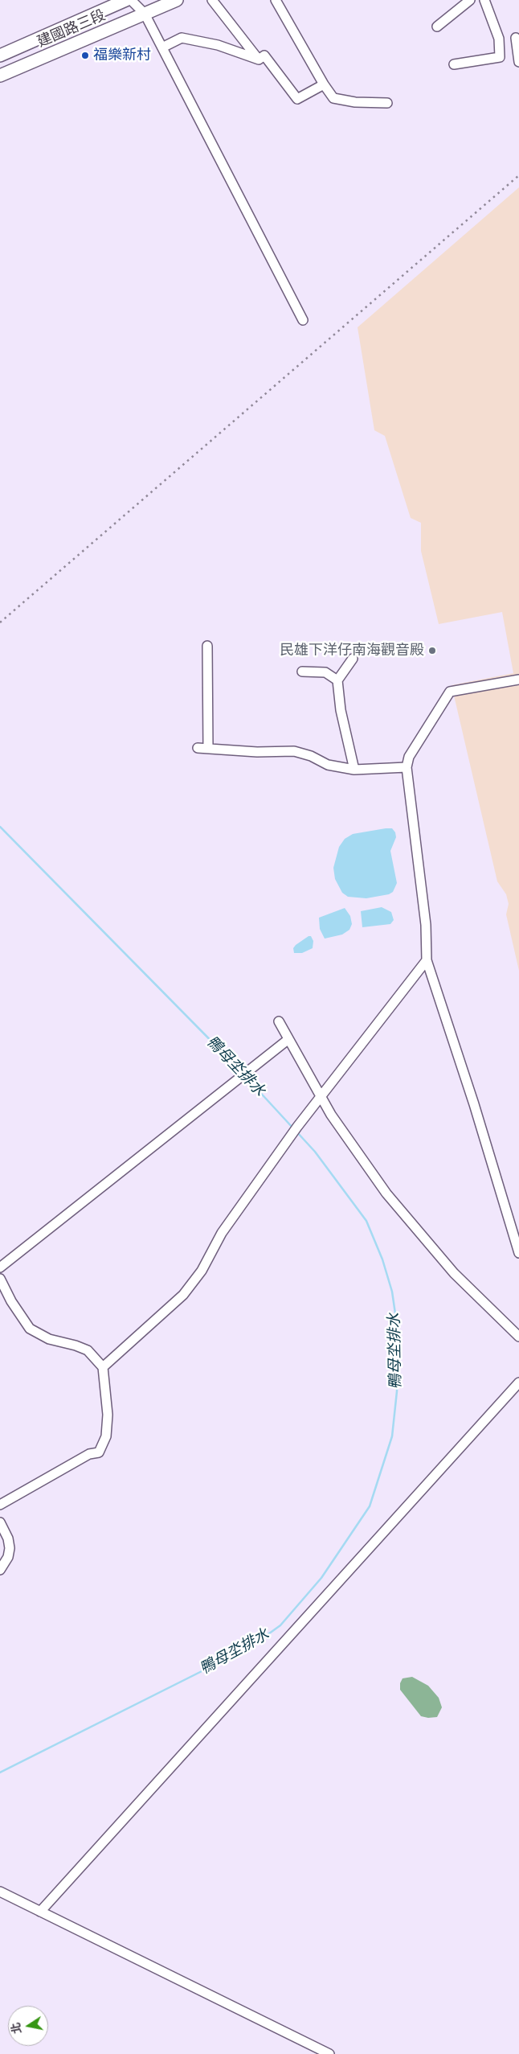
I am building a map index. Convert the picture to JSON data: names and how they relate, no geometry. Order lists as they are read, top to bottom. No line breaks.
{"streets":{"main road":["建國路三段"]},"water":["鴨母坔排水"],"places":["福樂新村","民雄下洋仔南海觀音殿"],"north":"left"}
